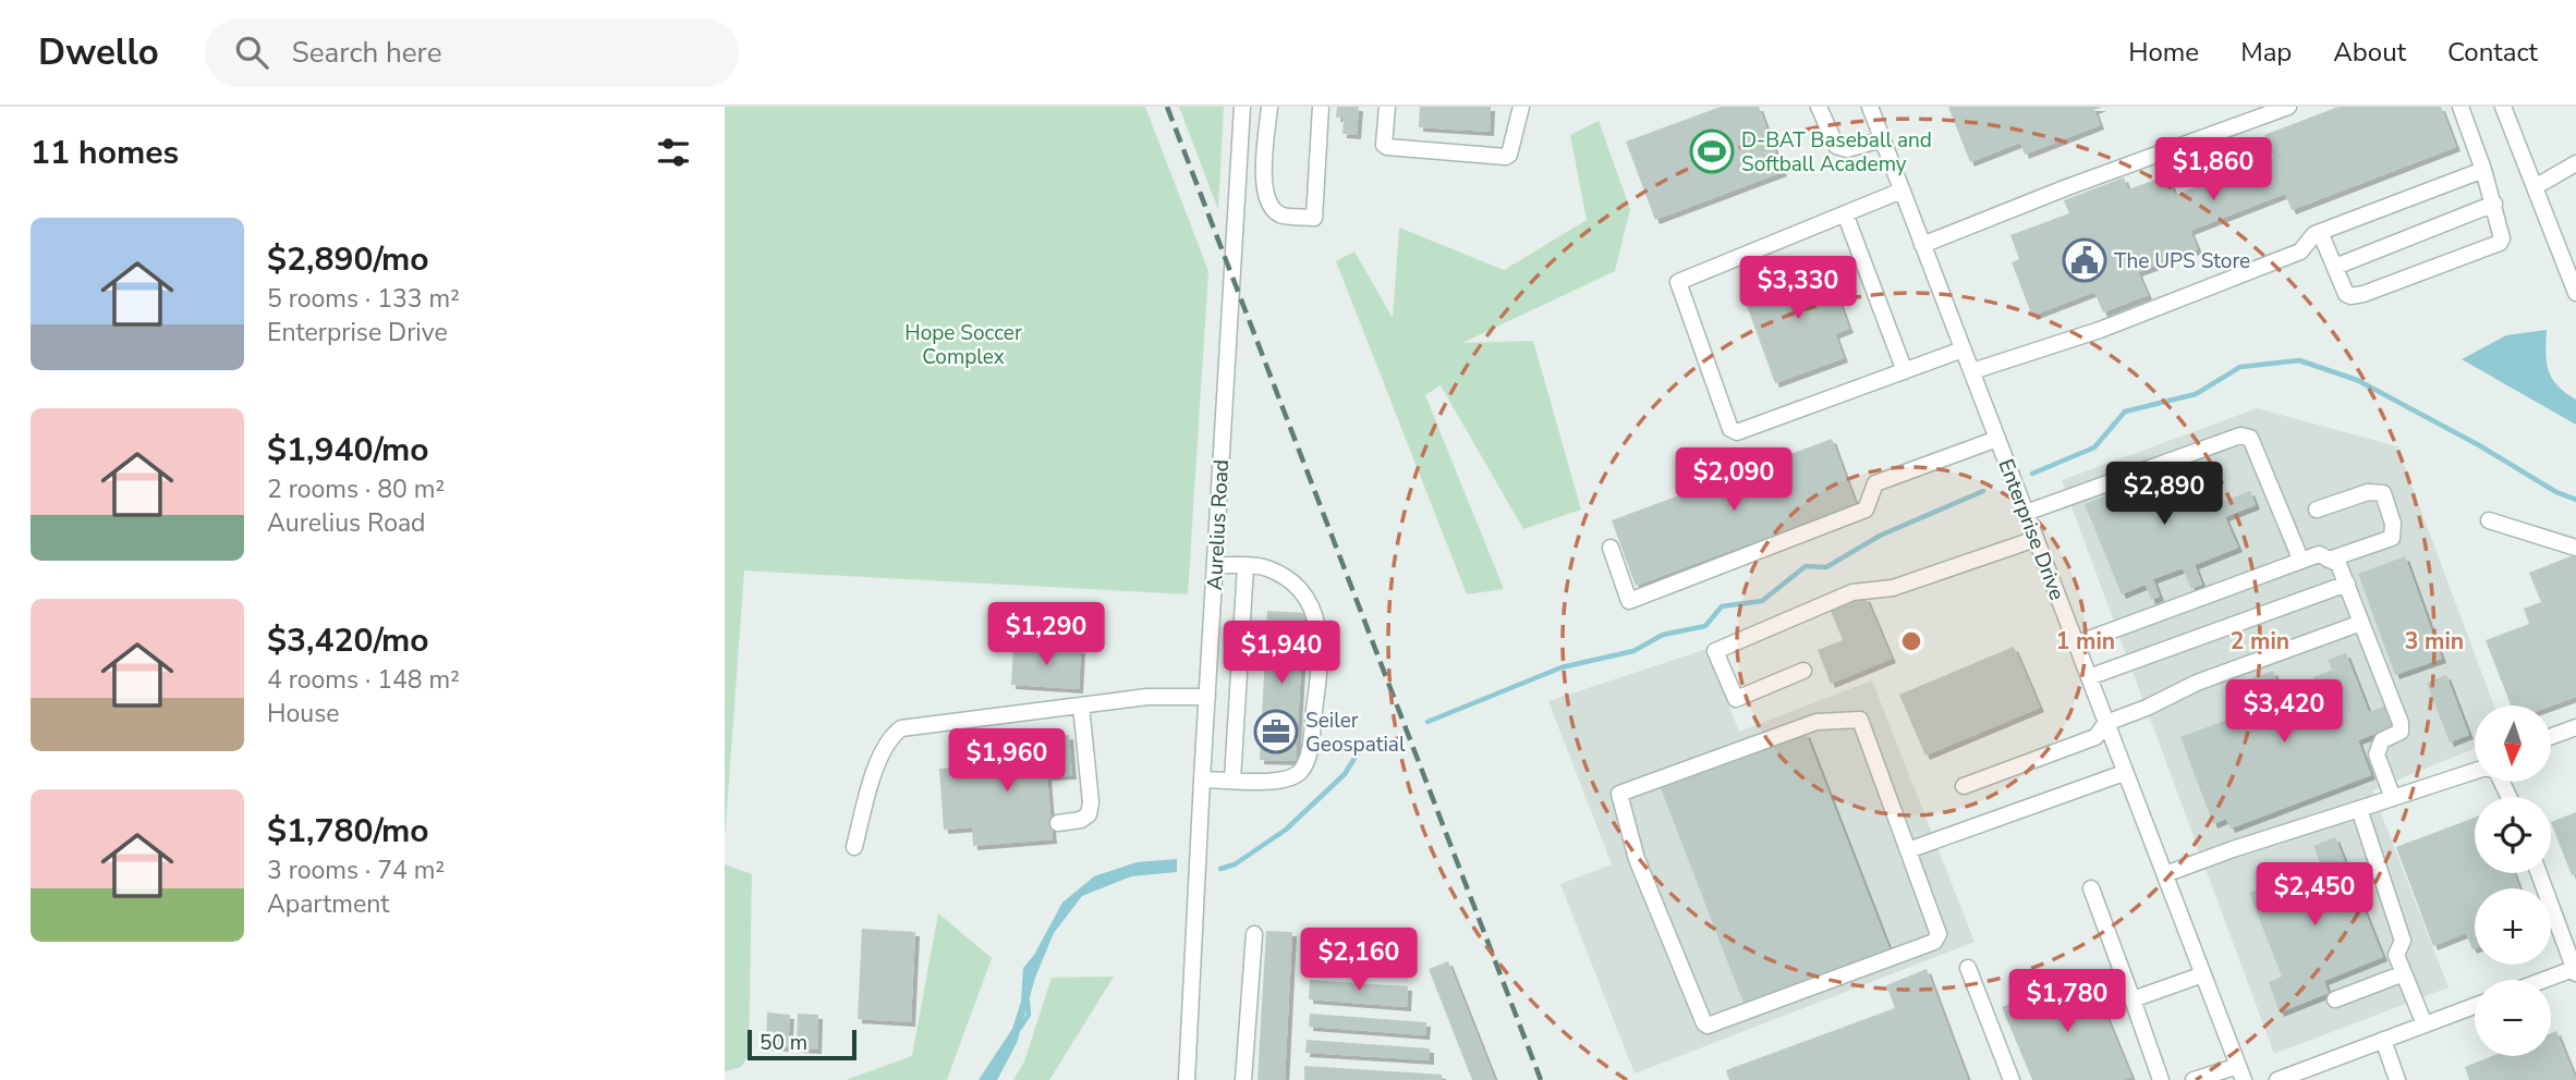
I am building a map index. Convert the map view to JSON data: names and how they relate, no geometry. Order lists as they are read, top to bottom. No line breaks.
{"streets":{"street":["Aurelius Road","Enterprise Drive"]},"parks":["Hope Soccer Complex"],"places":{"sports":["D-BAT Baseball and Softball Academy"],"public building":["The UPS Store"],"office":["Seiler Geospatial"]},"scale_bar":"50 m","north":"bottom","page":{"header":"Dwello","search":"Search here","nav":["Home","Map","About","Contact"],"heading":"11 homes","price":["$1,860","$3,330","$2,090","$2,890","$1,290","$1,940","$3,420","$1,960","$2,450","$2,160","$1,780"],"list":[{"name":"$2,890/mo","note":"5 rooms · 133 m² · Enterprise Drive"},{"name":"$1,940/mo","note":"2 rooms · 80 m² · Aurelius Road"},{"name":"$3,420/mo","note":"4 rooms · 148 m² · House"},{"name":"$1,780/mo","note":"3 rooms · 74 m² · Apartment"}],"map_buttons":["+","−"],"scale":"50 m"},"rings":["1 min","2 min","3 min"]}
